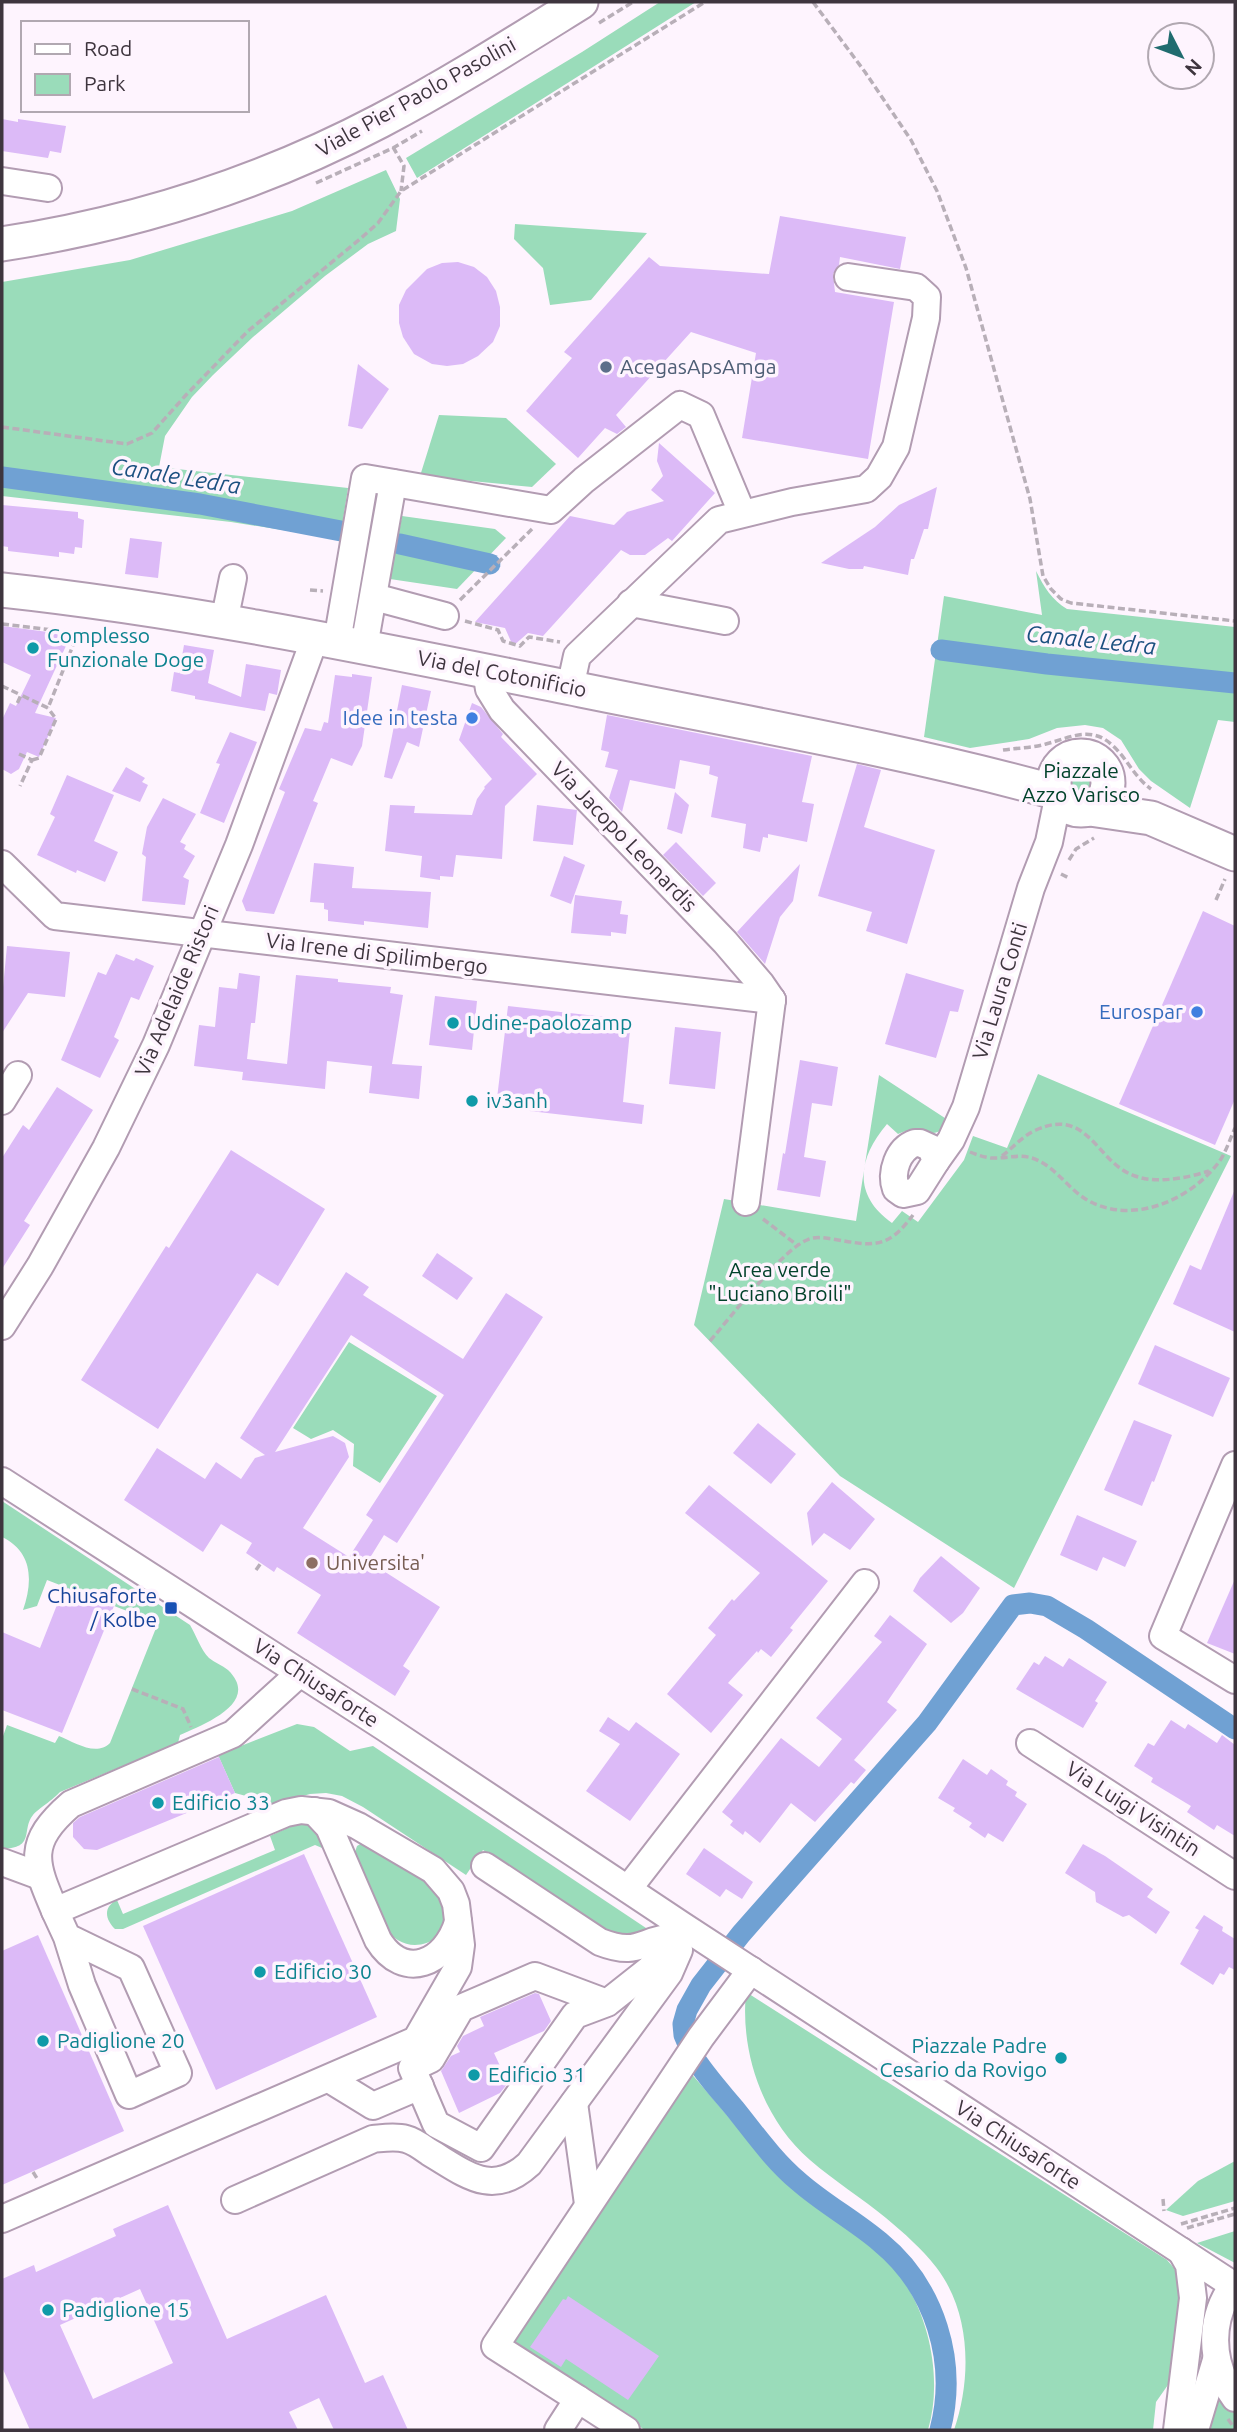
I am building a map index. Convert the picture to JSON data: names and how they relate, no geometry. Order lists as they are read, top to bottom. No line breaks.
{"streets":{"main road":["Viale Pier Paolo Pasolini","Via del Cotonificio"],"street":["Via Jacopo Leonardis","Via Irene di Spilimbergo","Via Adelaide Ristori","Via Laura Conti","Via Chiusaforte","Via Luigi Visintin"]},"crossings":[["Via del Cotonificio","Via Jacopo Leonardis"],["Via del Cotonificio","Via Adelaide Ristori"],["Via del Cotonificio","Via Laura Conti"],["Via Jacopo Leonardis","Via Irene di Spilimbergo"],["Via Irene di Spilimbergo","Via Adelaide Ristori"]],"water":["Canale Ledra"],"parks":["Piazzale Azzo Varisco","Area verde \"Luciano Broili\""],"places":{"other":["AcegasApsAmga","Complesso Funzionale Doge","Idee in testa","Eurospar","Udine-paolozamp","iv3anh","Universita'","Edificio 33","Edificio 30","Padiglione 20","Piazzale Padre Cesario da Rovigo","Edificio 31","Padiglione 15"],"transit":["Chiusaforte / Kolbe"]},"legend":["Road","Park"],"north":"bottom right"}
